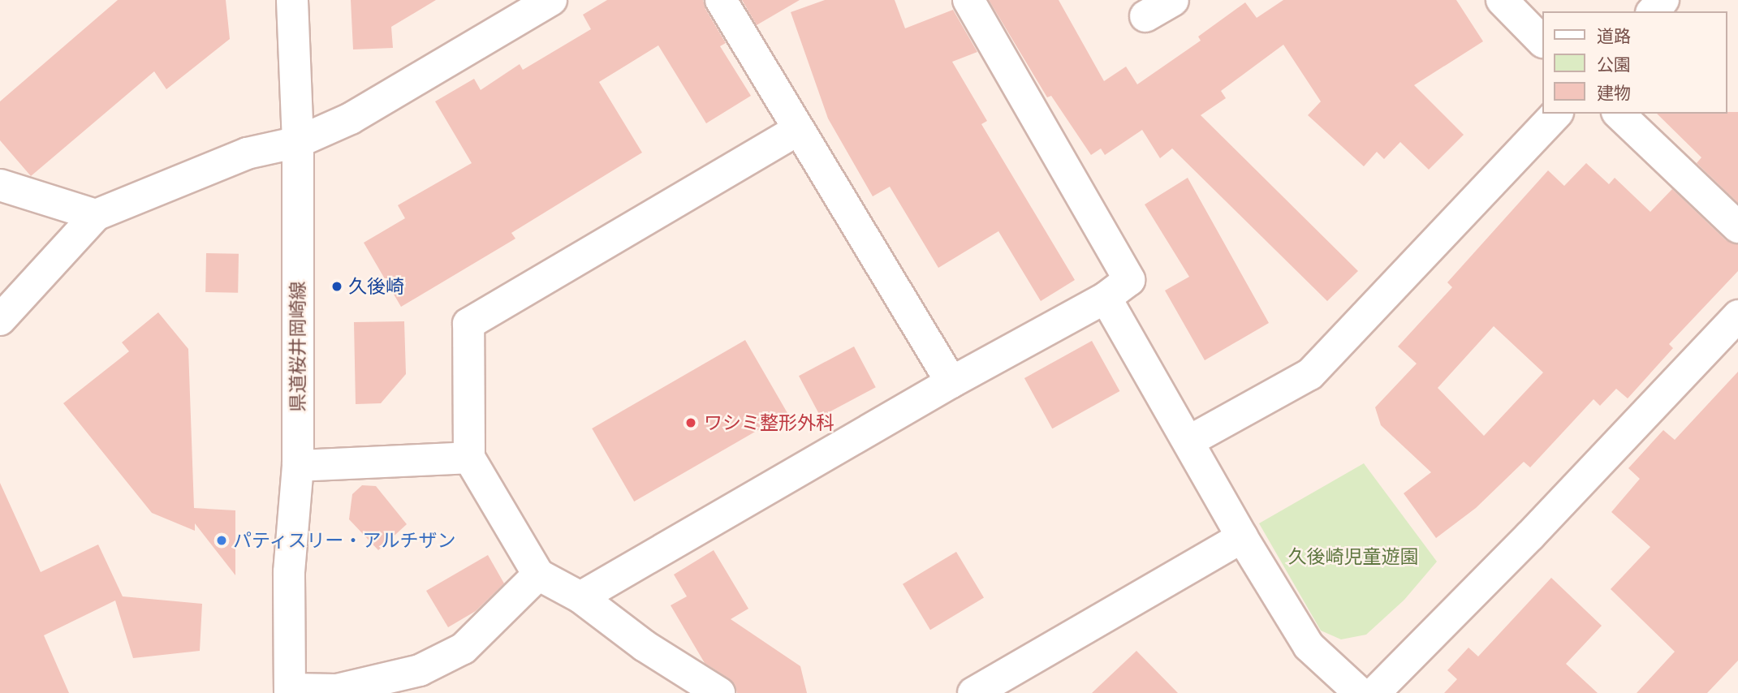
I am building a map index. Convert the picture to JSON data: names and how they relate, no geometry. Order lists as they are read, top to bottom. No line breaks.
{"streets":{"street":["県道桜井岡崎線"]},"parks":["久後崎児童遊園"],"places":["久後崎","ワシミ整形外科","パティスリー・アルチザン"],"legend":["道路","公園","建物"]}
